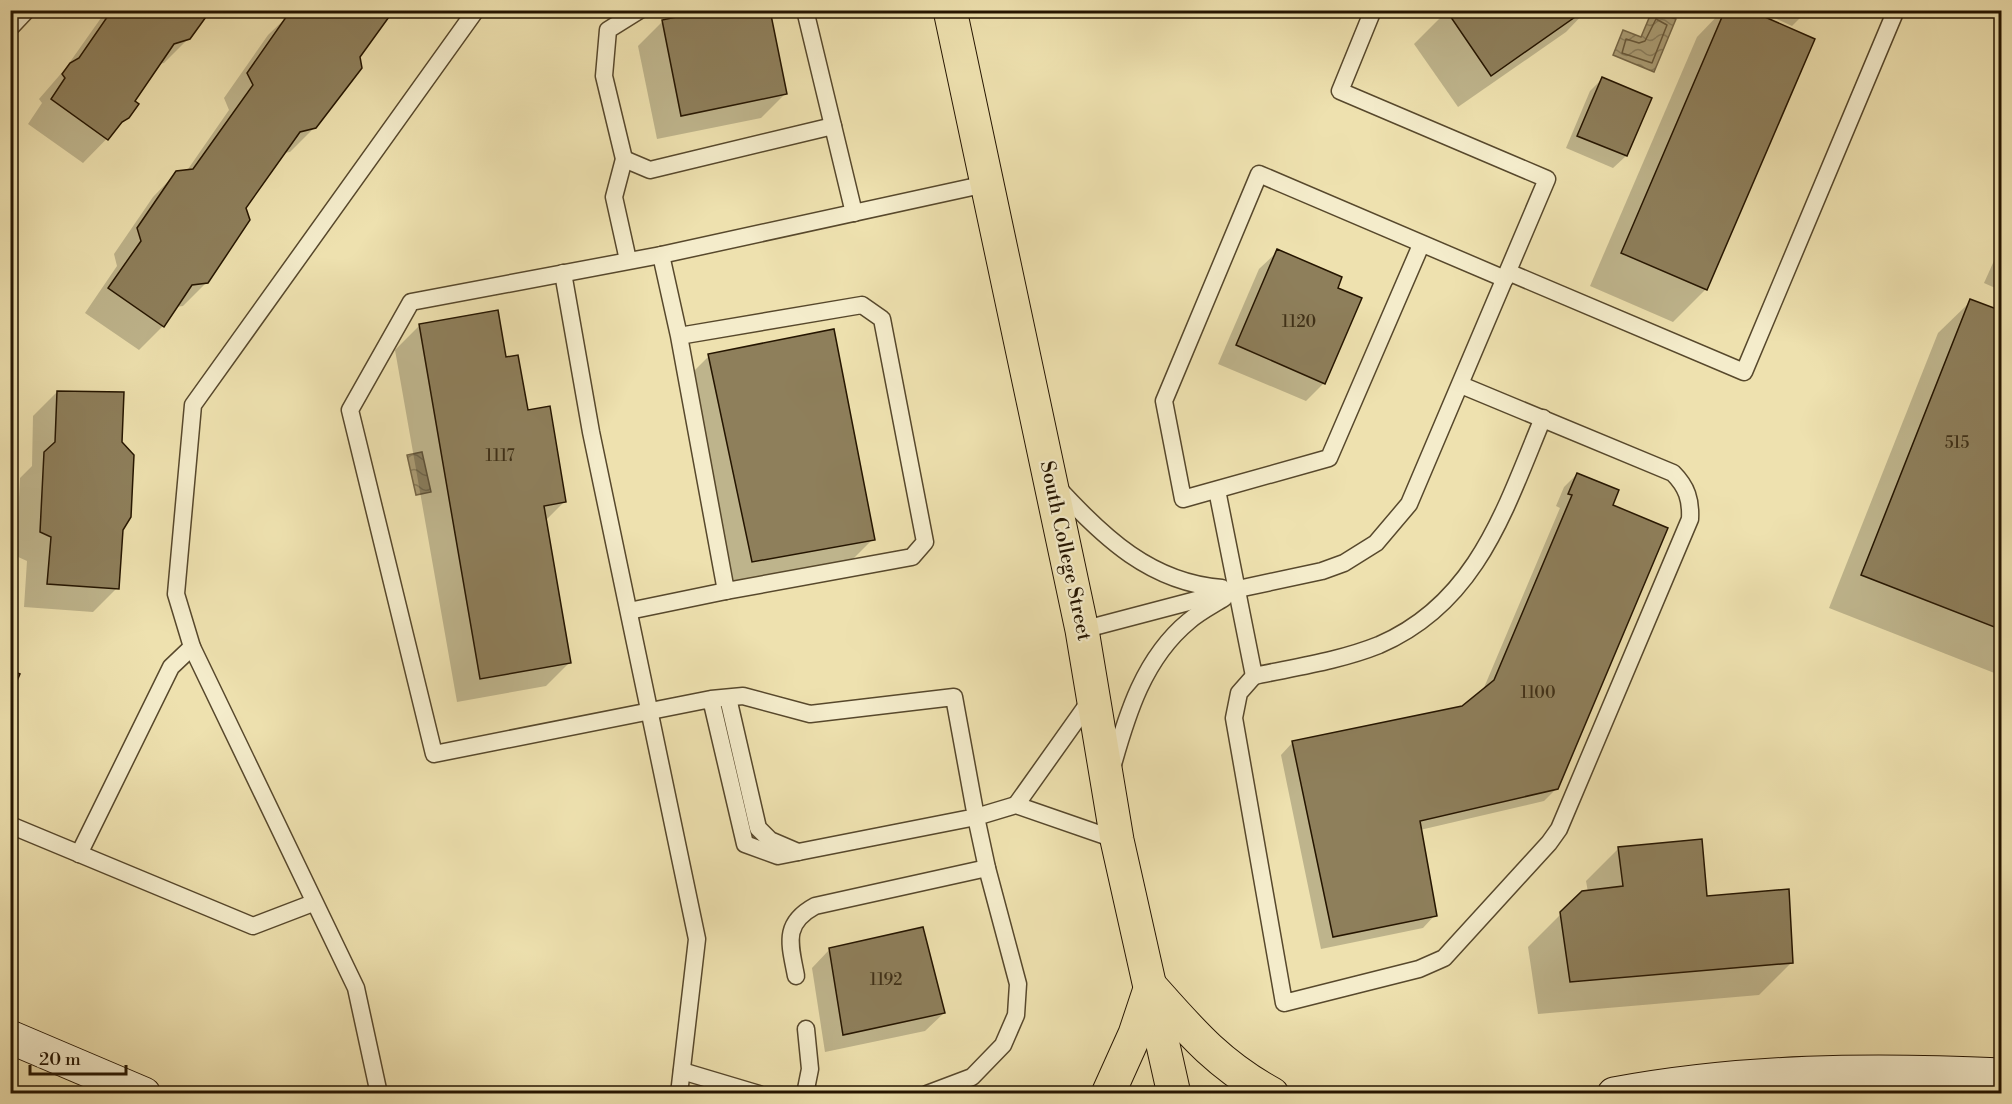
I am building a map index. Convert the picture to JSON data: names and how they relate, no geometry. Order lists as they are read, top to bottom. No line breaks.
{"streets":{"main road":["South College Street"]},"house_numbers":["1120","515","1117","1100","1192"],"scale_bar":"20 m"}
